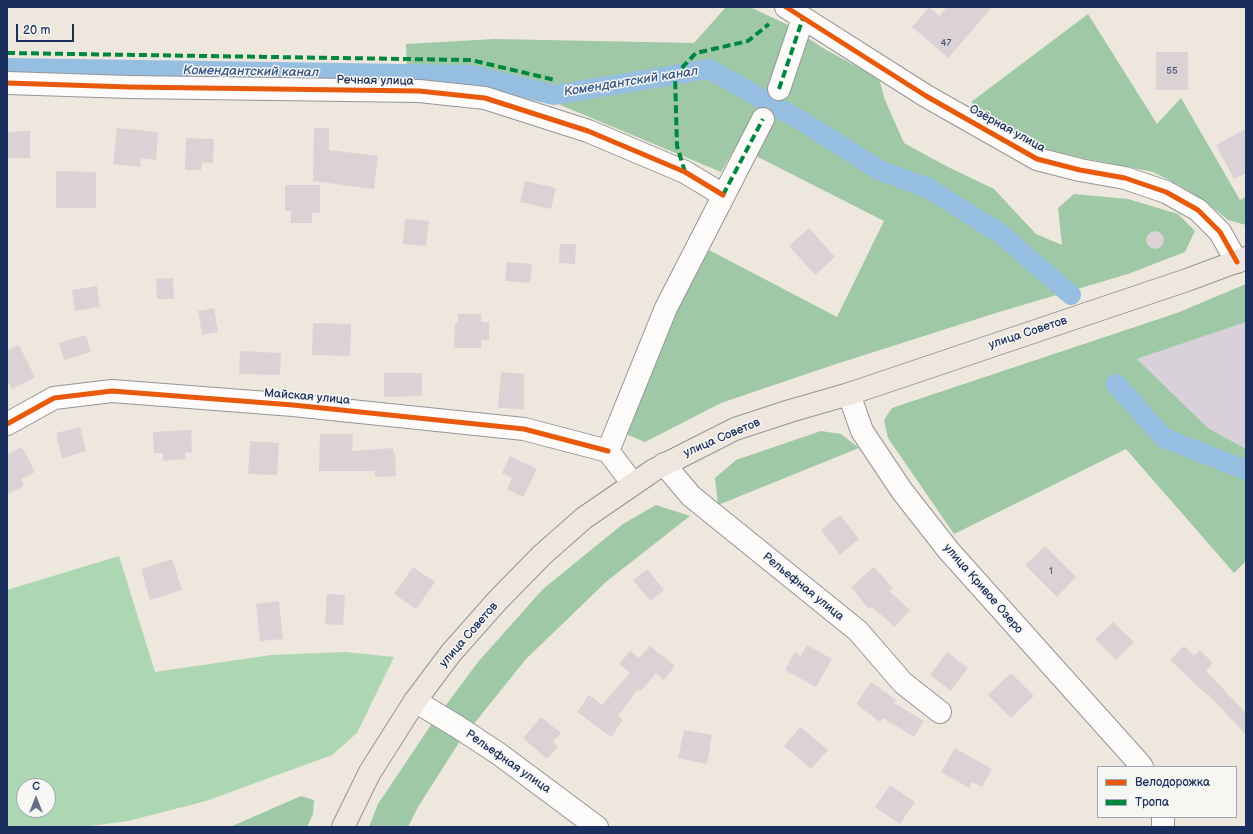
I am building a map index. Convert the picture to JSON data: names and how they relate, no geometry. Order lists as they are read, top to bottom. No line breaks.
{"streets":{"main road":["улица Советов"],"street":["Речная улица","Озёрная улица","Майская улица","Рельефная улица","улица Кривое Озеро"]},"crossings":[["Озёрная улица","улица Советов"],["улица Советов","Рельефная улица"],["улица Советов","улица Кривое Озеро"]],"water":["Комендантский канал"],"house_numbers":["47","55","1"],"legend":["Велодорожка","Тропа"],"scale_bar":"20 m","north":"top"}
